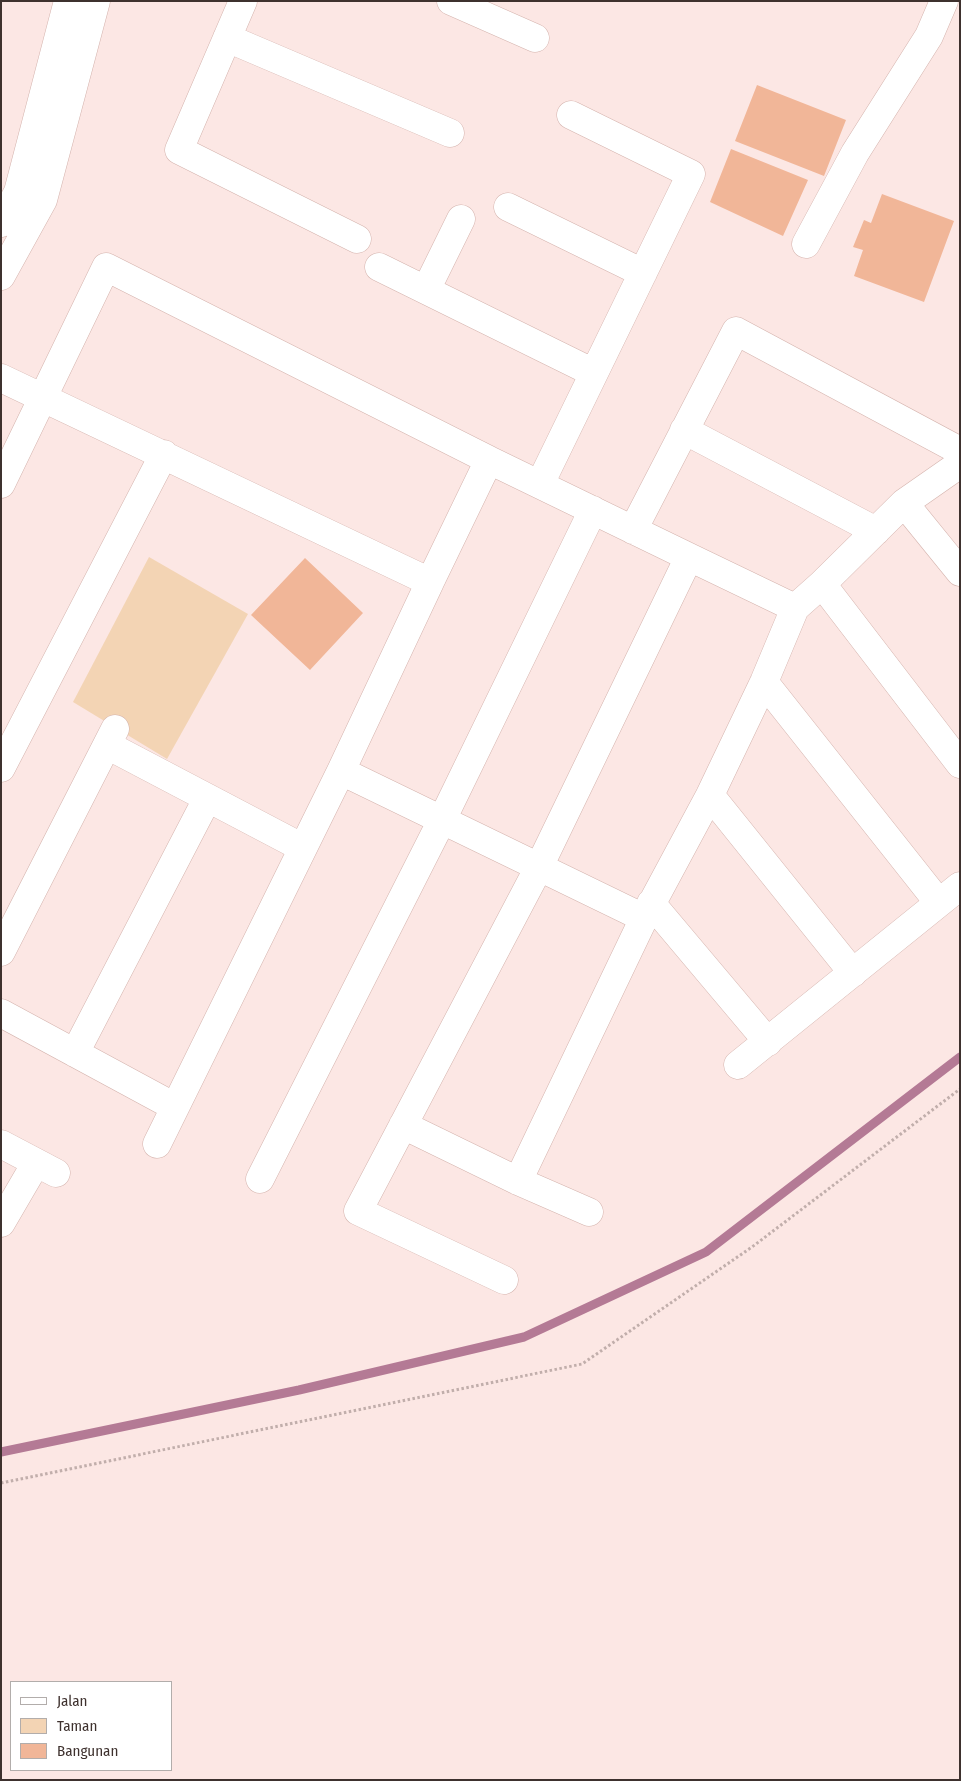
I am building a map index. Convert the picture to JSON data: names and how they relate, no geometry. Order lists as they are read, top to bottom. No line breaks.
{"legend":["Jalan","Taman","Bangunan"]}
